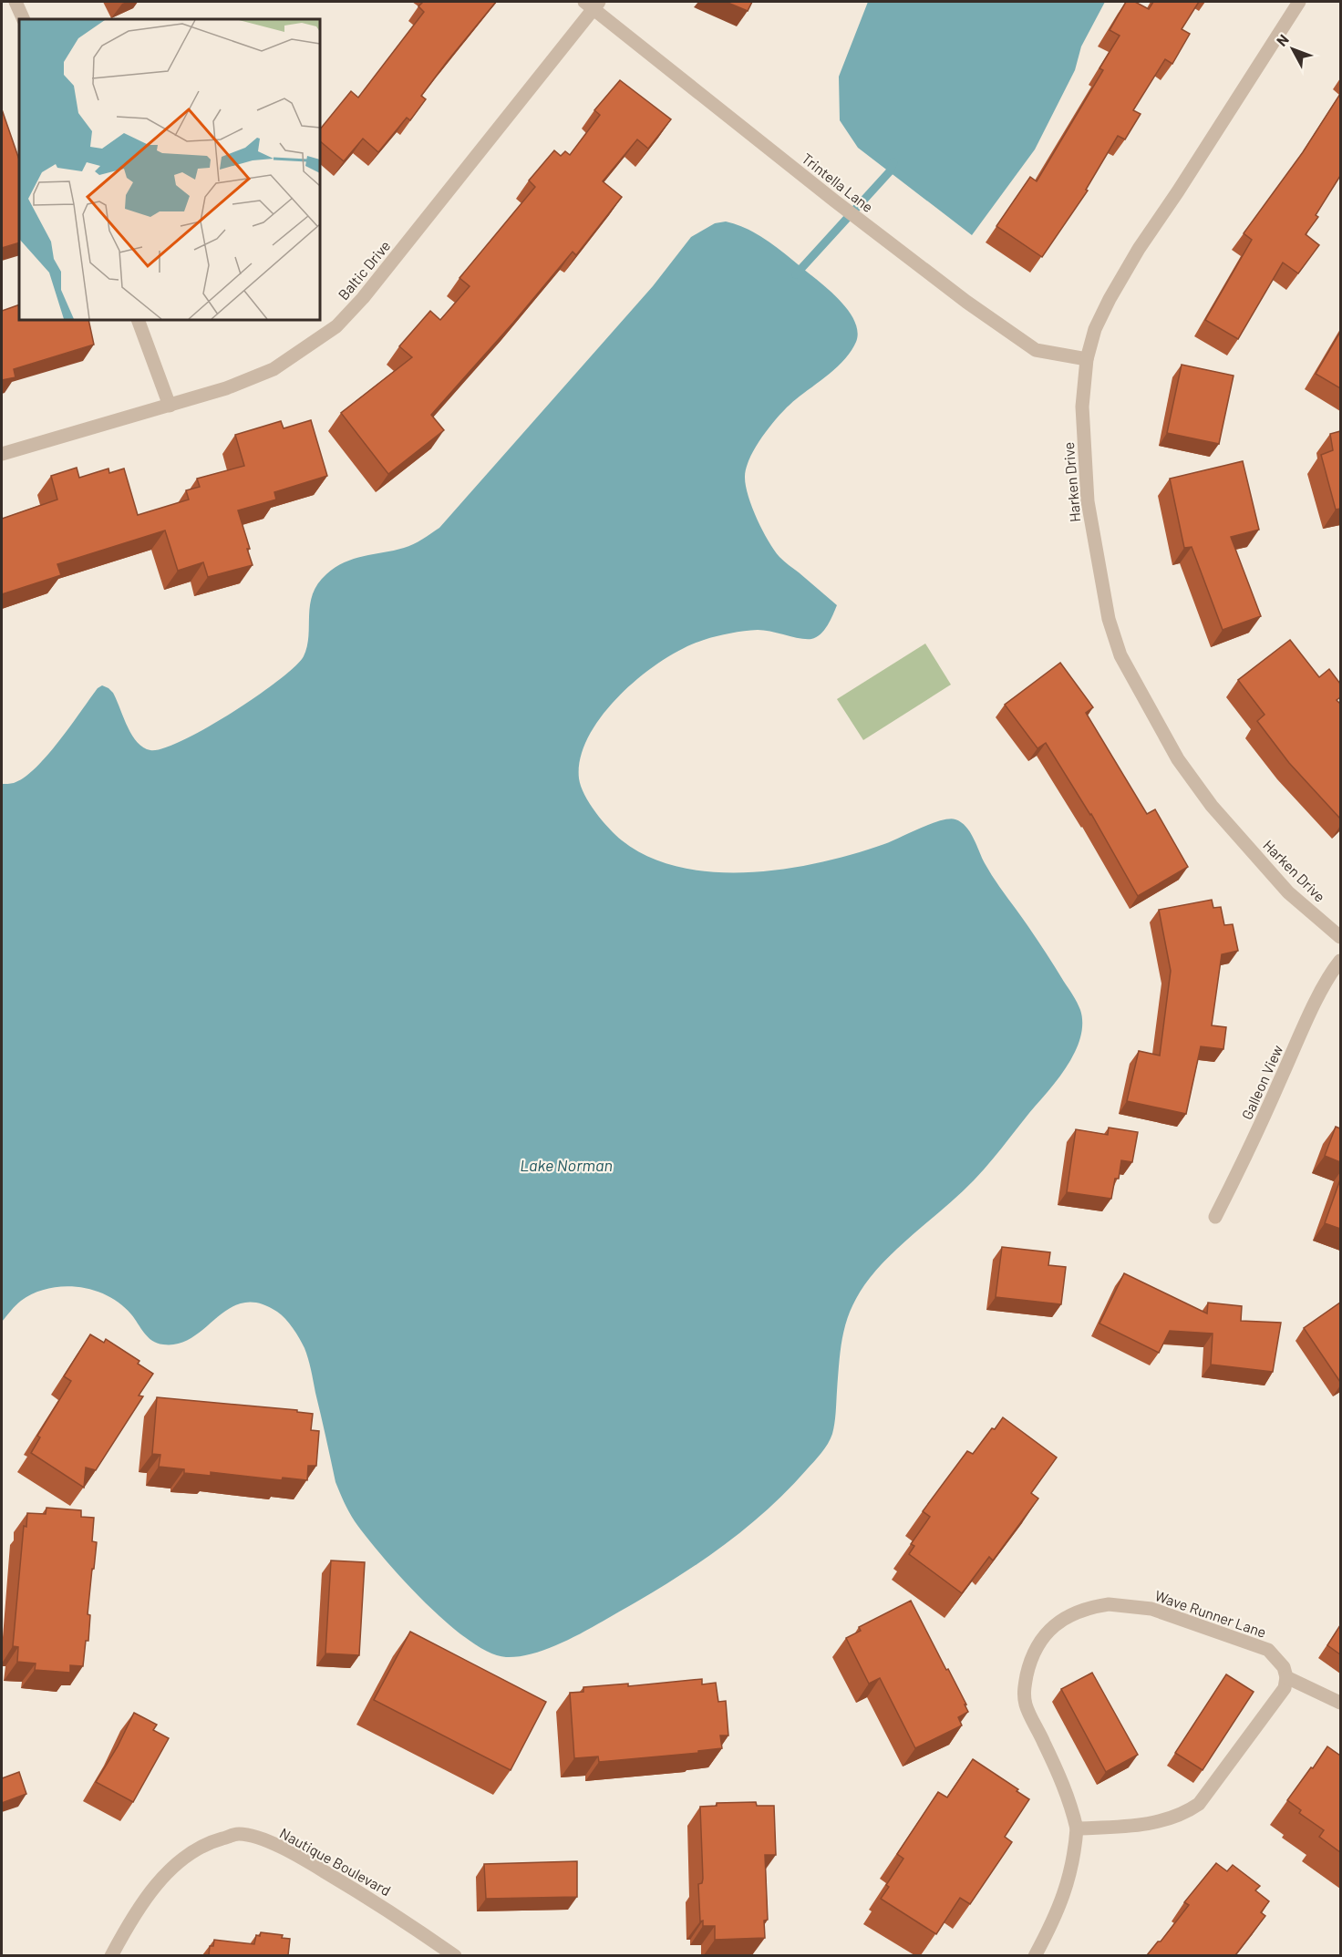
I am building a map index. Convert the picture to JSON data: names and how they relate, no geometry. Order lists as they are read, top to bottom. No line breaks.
{"streets":{"street":["Trintella Lane","Baltic Drive","Harken Drive","Galleon View","Wave Runner Lane","Nautique Boulevard"]},"crossings":[["Trintella Lane","Baltic Drive"],["Trintella Lane","Harken Drive"]],"water":["Lake Norman"],"north":"top left"}
